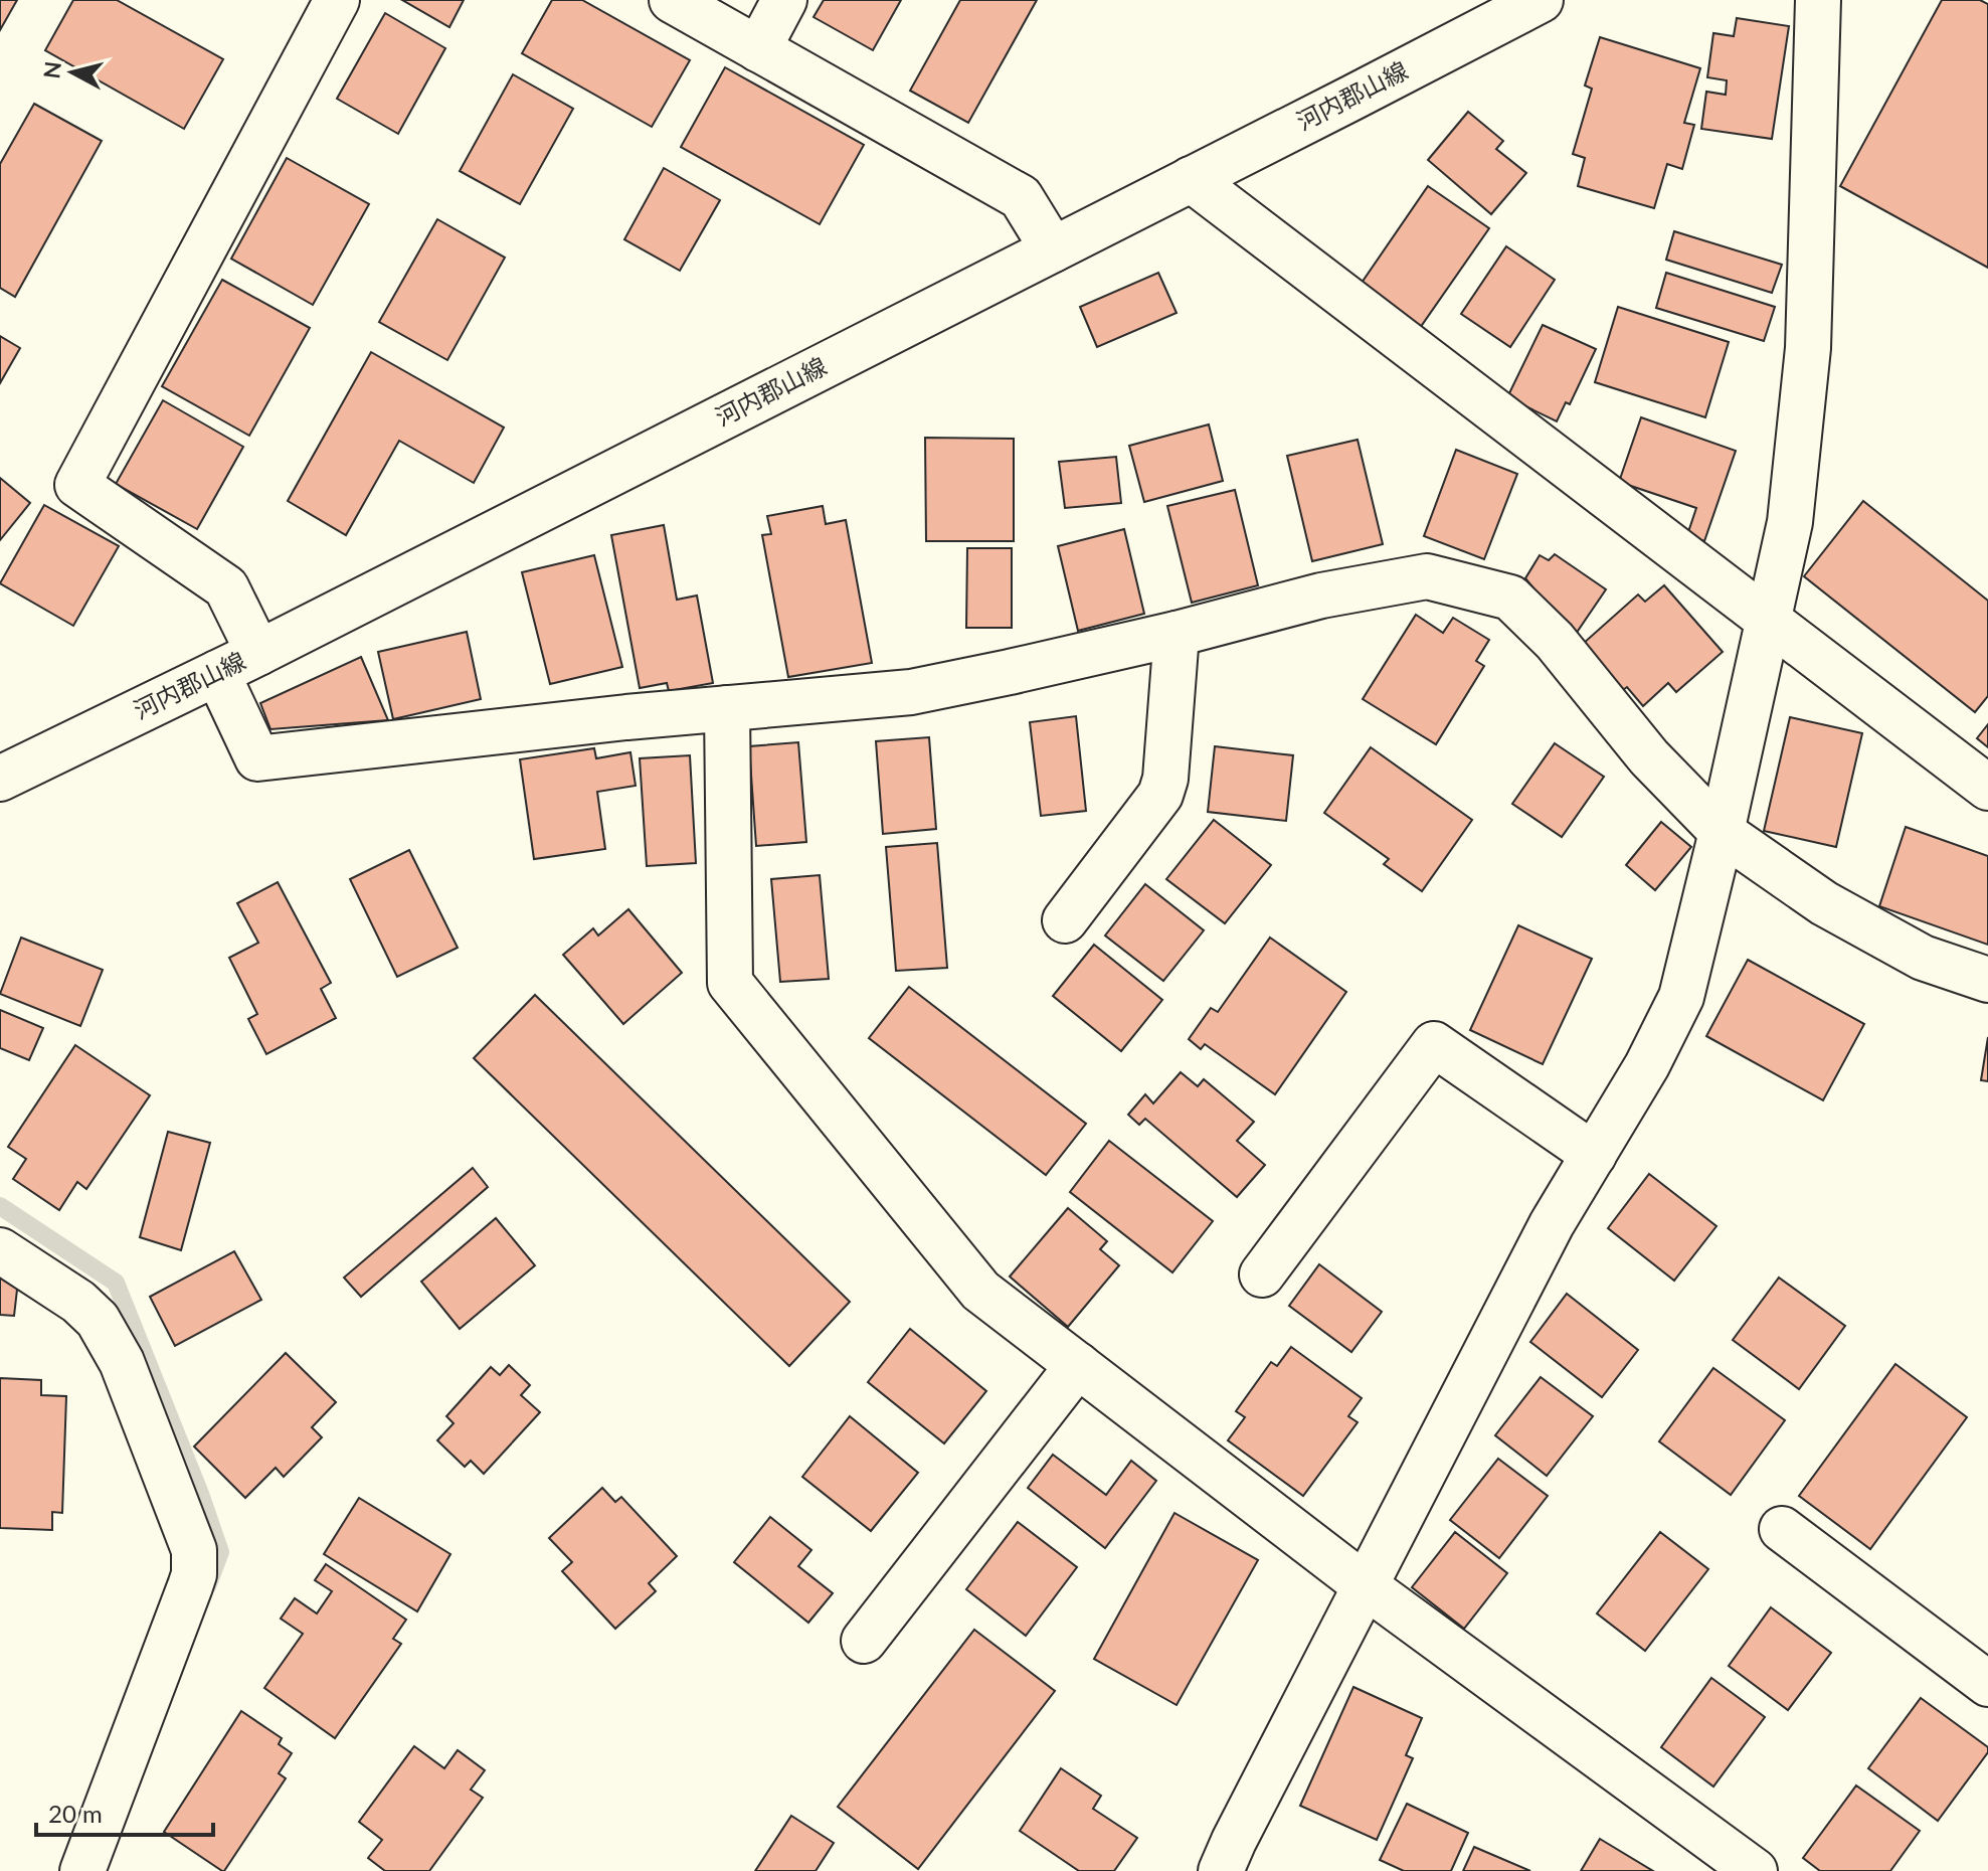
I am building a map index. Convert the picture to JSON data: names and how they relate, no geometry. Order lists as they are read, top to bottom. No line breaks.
{"streets":{"street":["河内郡山線"]},"scale_bar":"20 m","north":"left"}
